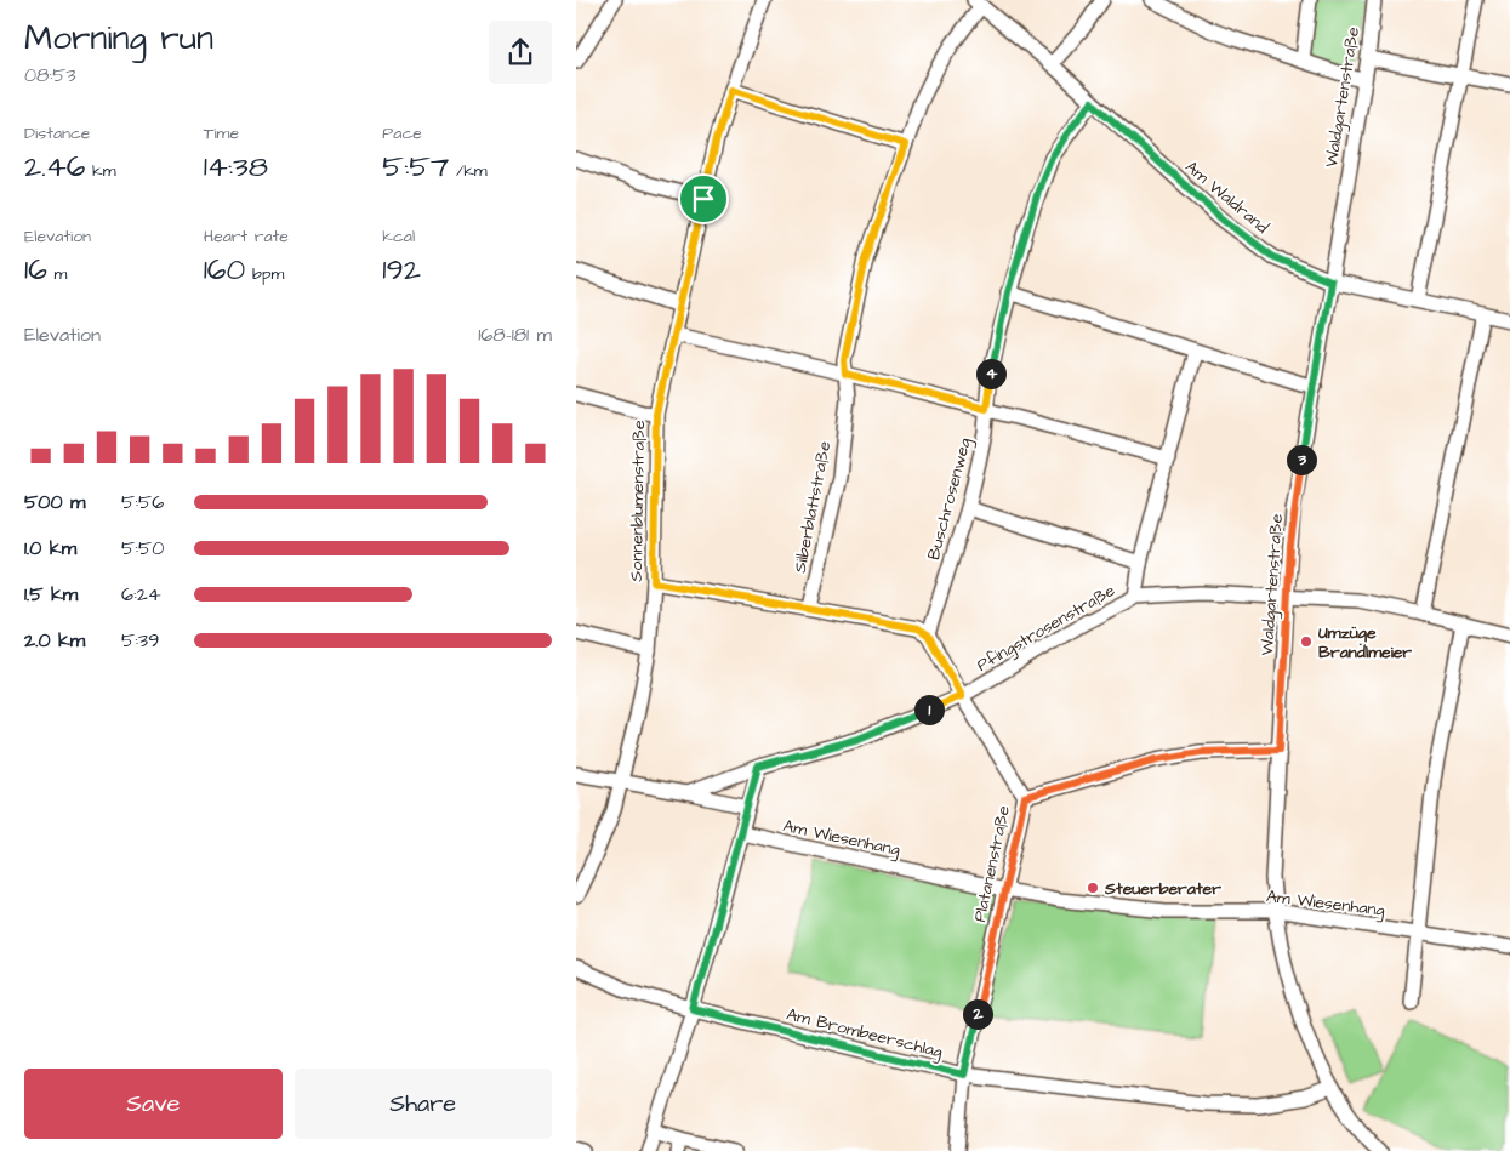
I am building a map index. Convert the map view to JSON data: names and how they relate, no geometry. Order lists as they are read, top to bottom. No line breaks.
{"streets":{"street":["Waldgartenstraße","Am Waldrand","Buschrosenweg","Sonnenblumenstraße","Silberblattstraße","Pfingstrosenstraße","Am Wiesenhang","Platanenstraße","Am Brombeerschlag"]},"crossings":[["Waldgartenstraße","Am Waldrand"],["Waldgartenstraße","Pfingstrosenstraße"],["Waldgartenstraße","Am Wiesenhang"],["Waldgartenstraße","Am Brombeerschlag"],["Am Waldrand","Buschrosenweg"],["Am Waldrand","Silberblattstraße"],["Buschrosenweg","Platanenstraße"],["Pfingstrosenstraße","Platanenstraße"],["Am Wiesenhang","Platanenstraße"],["Platanenstraße","Am Brombeerschlag"]],"places":["Umzüge Brandlmeier","Steuerberater"],"page":{"heading":["Morning run","08:53"],"stats":[["Distance","2.46 km"],["Time","14:38"],["Pace","5:57 /km"],["Elevation","16 m"],["Heart rate","160 bpm"],["kcal","192"]],"chart":["Elevation","168–181 m"],"pins":["4","3","1","2"],"list":[{"name":"500 m","note":"5:56"},{"name":"1.0 km","note":"5:50"},{"name":"1.5 km","note":"6:24"},{"name":"2.0 km","note":"5:39"}],"buttons":["Save","Share"]}}
